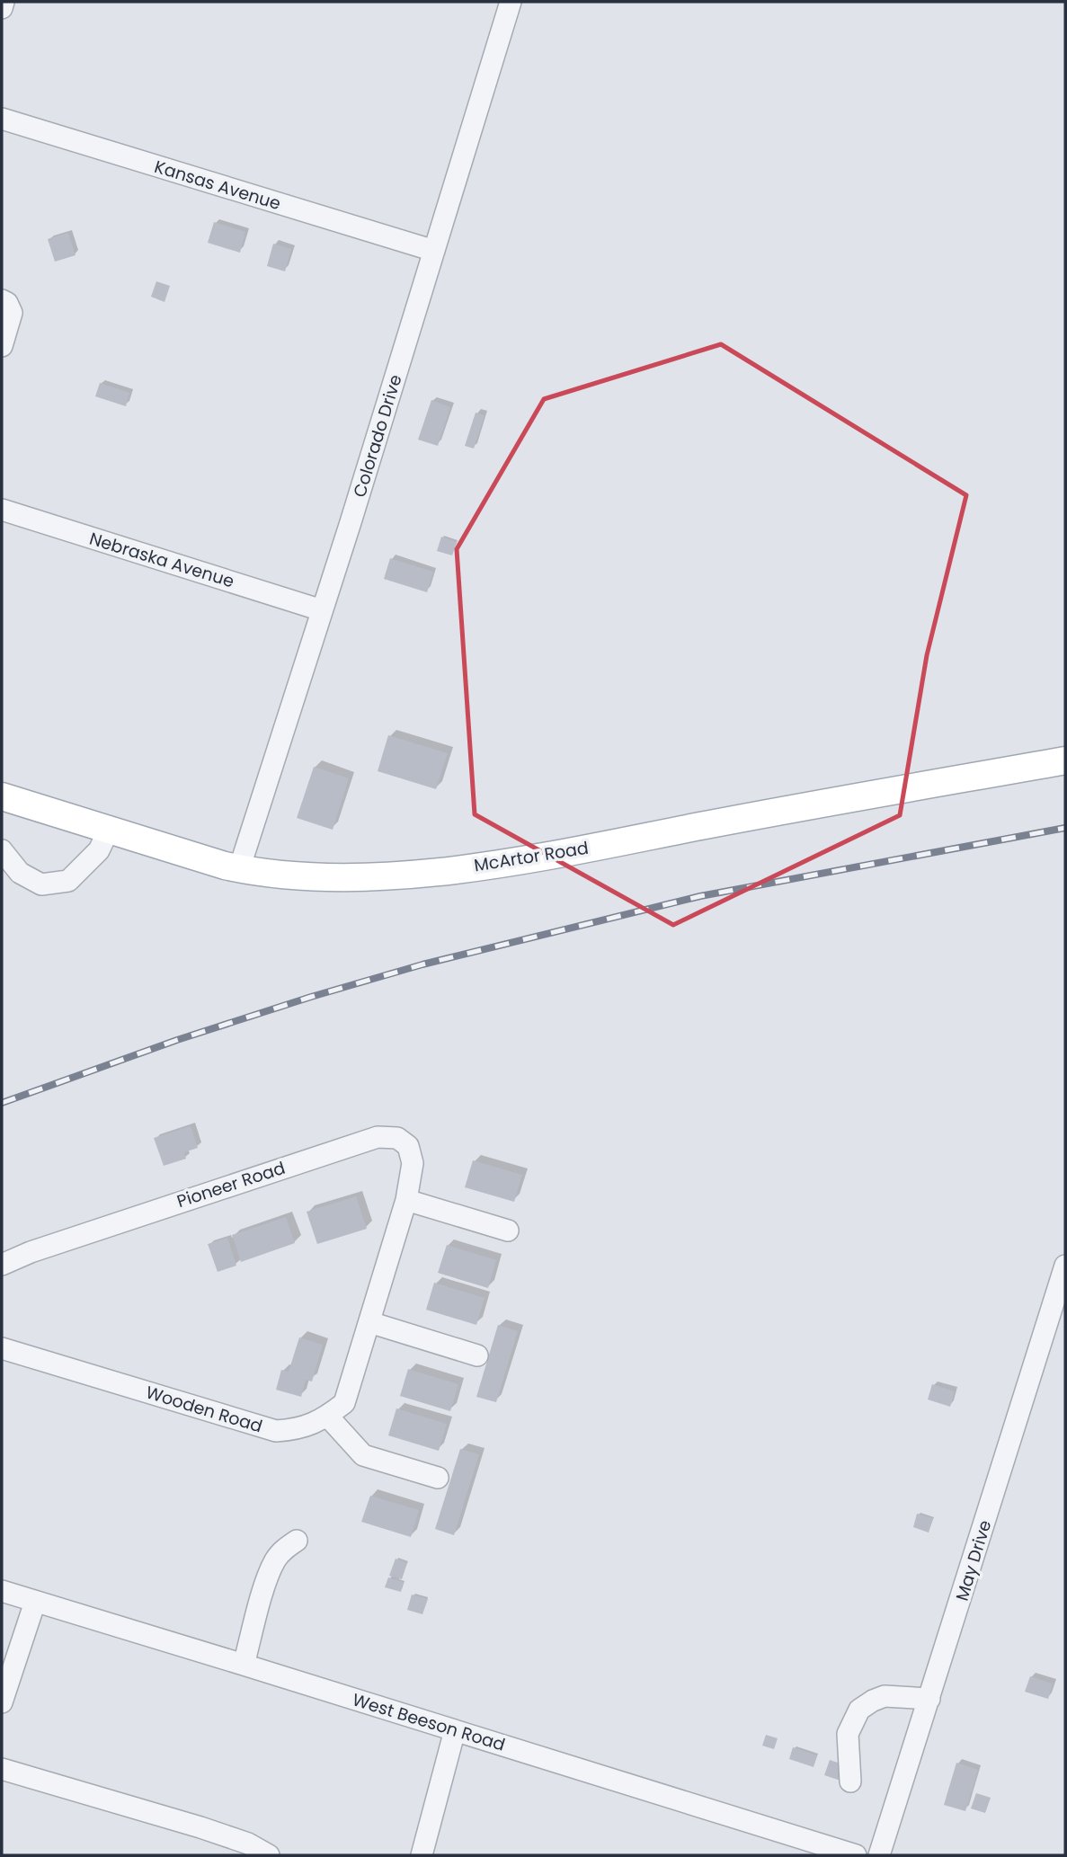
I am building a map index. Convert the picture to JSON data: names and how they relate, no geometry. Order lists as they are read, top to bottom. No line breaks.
{"streets":{"main road":["McArtor Road"],"street":["Kansas Avenue","Colorado Drive","Nebraska Avenue","Pioneer Road","Wooden Road","May Drive","West Beeson Road"]},"crossings":[["Kansas Avenue","Colorado Drive"],["Colorado Drive","Nebraska Avenue"],["Colorado Drive","McArtor Road"],["Pioneer Road","Wooden Road"]]}
